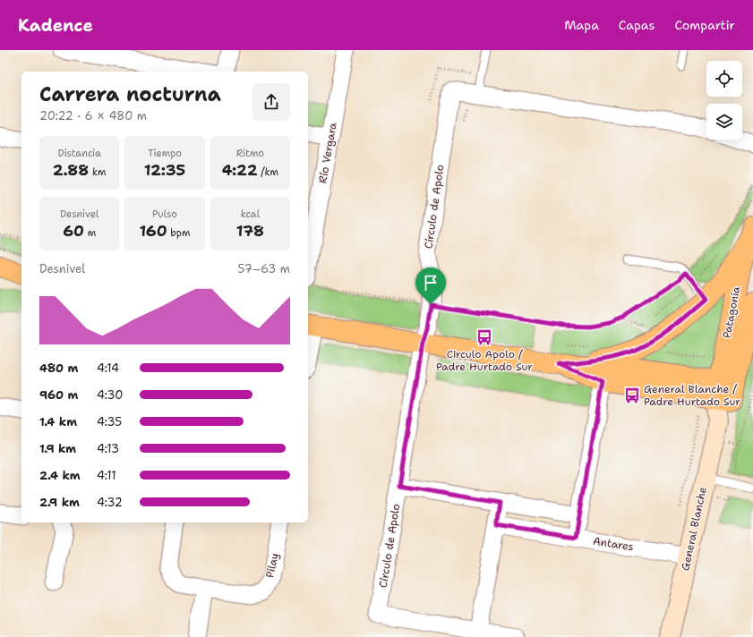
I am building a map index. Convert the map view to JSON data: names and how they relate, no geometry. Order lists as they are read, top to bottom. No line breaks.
{"streets":{"main road":["Patagonia","General Blanche"],"street":["Río Vergara","Círculo de Apolo","Antares","Pilay"]},"crossings":[["Patagonia","General Blanche"],["General Blanche","Antares"]],"places":{"bus stop":["Circulo Apolo / Padre Hurtado Sur","General Blanche / Padre Hurtado Sur"]},"page":{"header":"Kadence","nav":["Mapa","Capas","Compartir"],"heading":["Carrera nocturna","20:22 · 6 × 480 m"],"stats":[["Distancia","2.88 km"],["Tiempo","12:35"],["Ritmo","4:22 /km"],["Desnivel","60 m"],["Pulso","160 bpm"],["kcal","178"]],"chart":["Desnivel","57–63 m"],"list":[{"name":"480 m","note":"4:14"},{"name":"960 m","note":"4:30"},{"name":"1.4 km","note":"4:35"},{"name":"1.9 km","note":"4:13"},{"name":"2.4 km","note":"4:11"},{"name":"2.9 km","note":"4:32"}]}}
